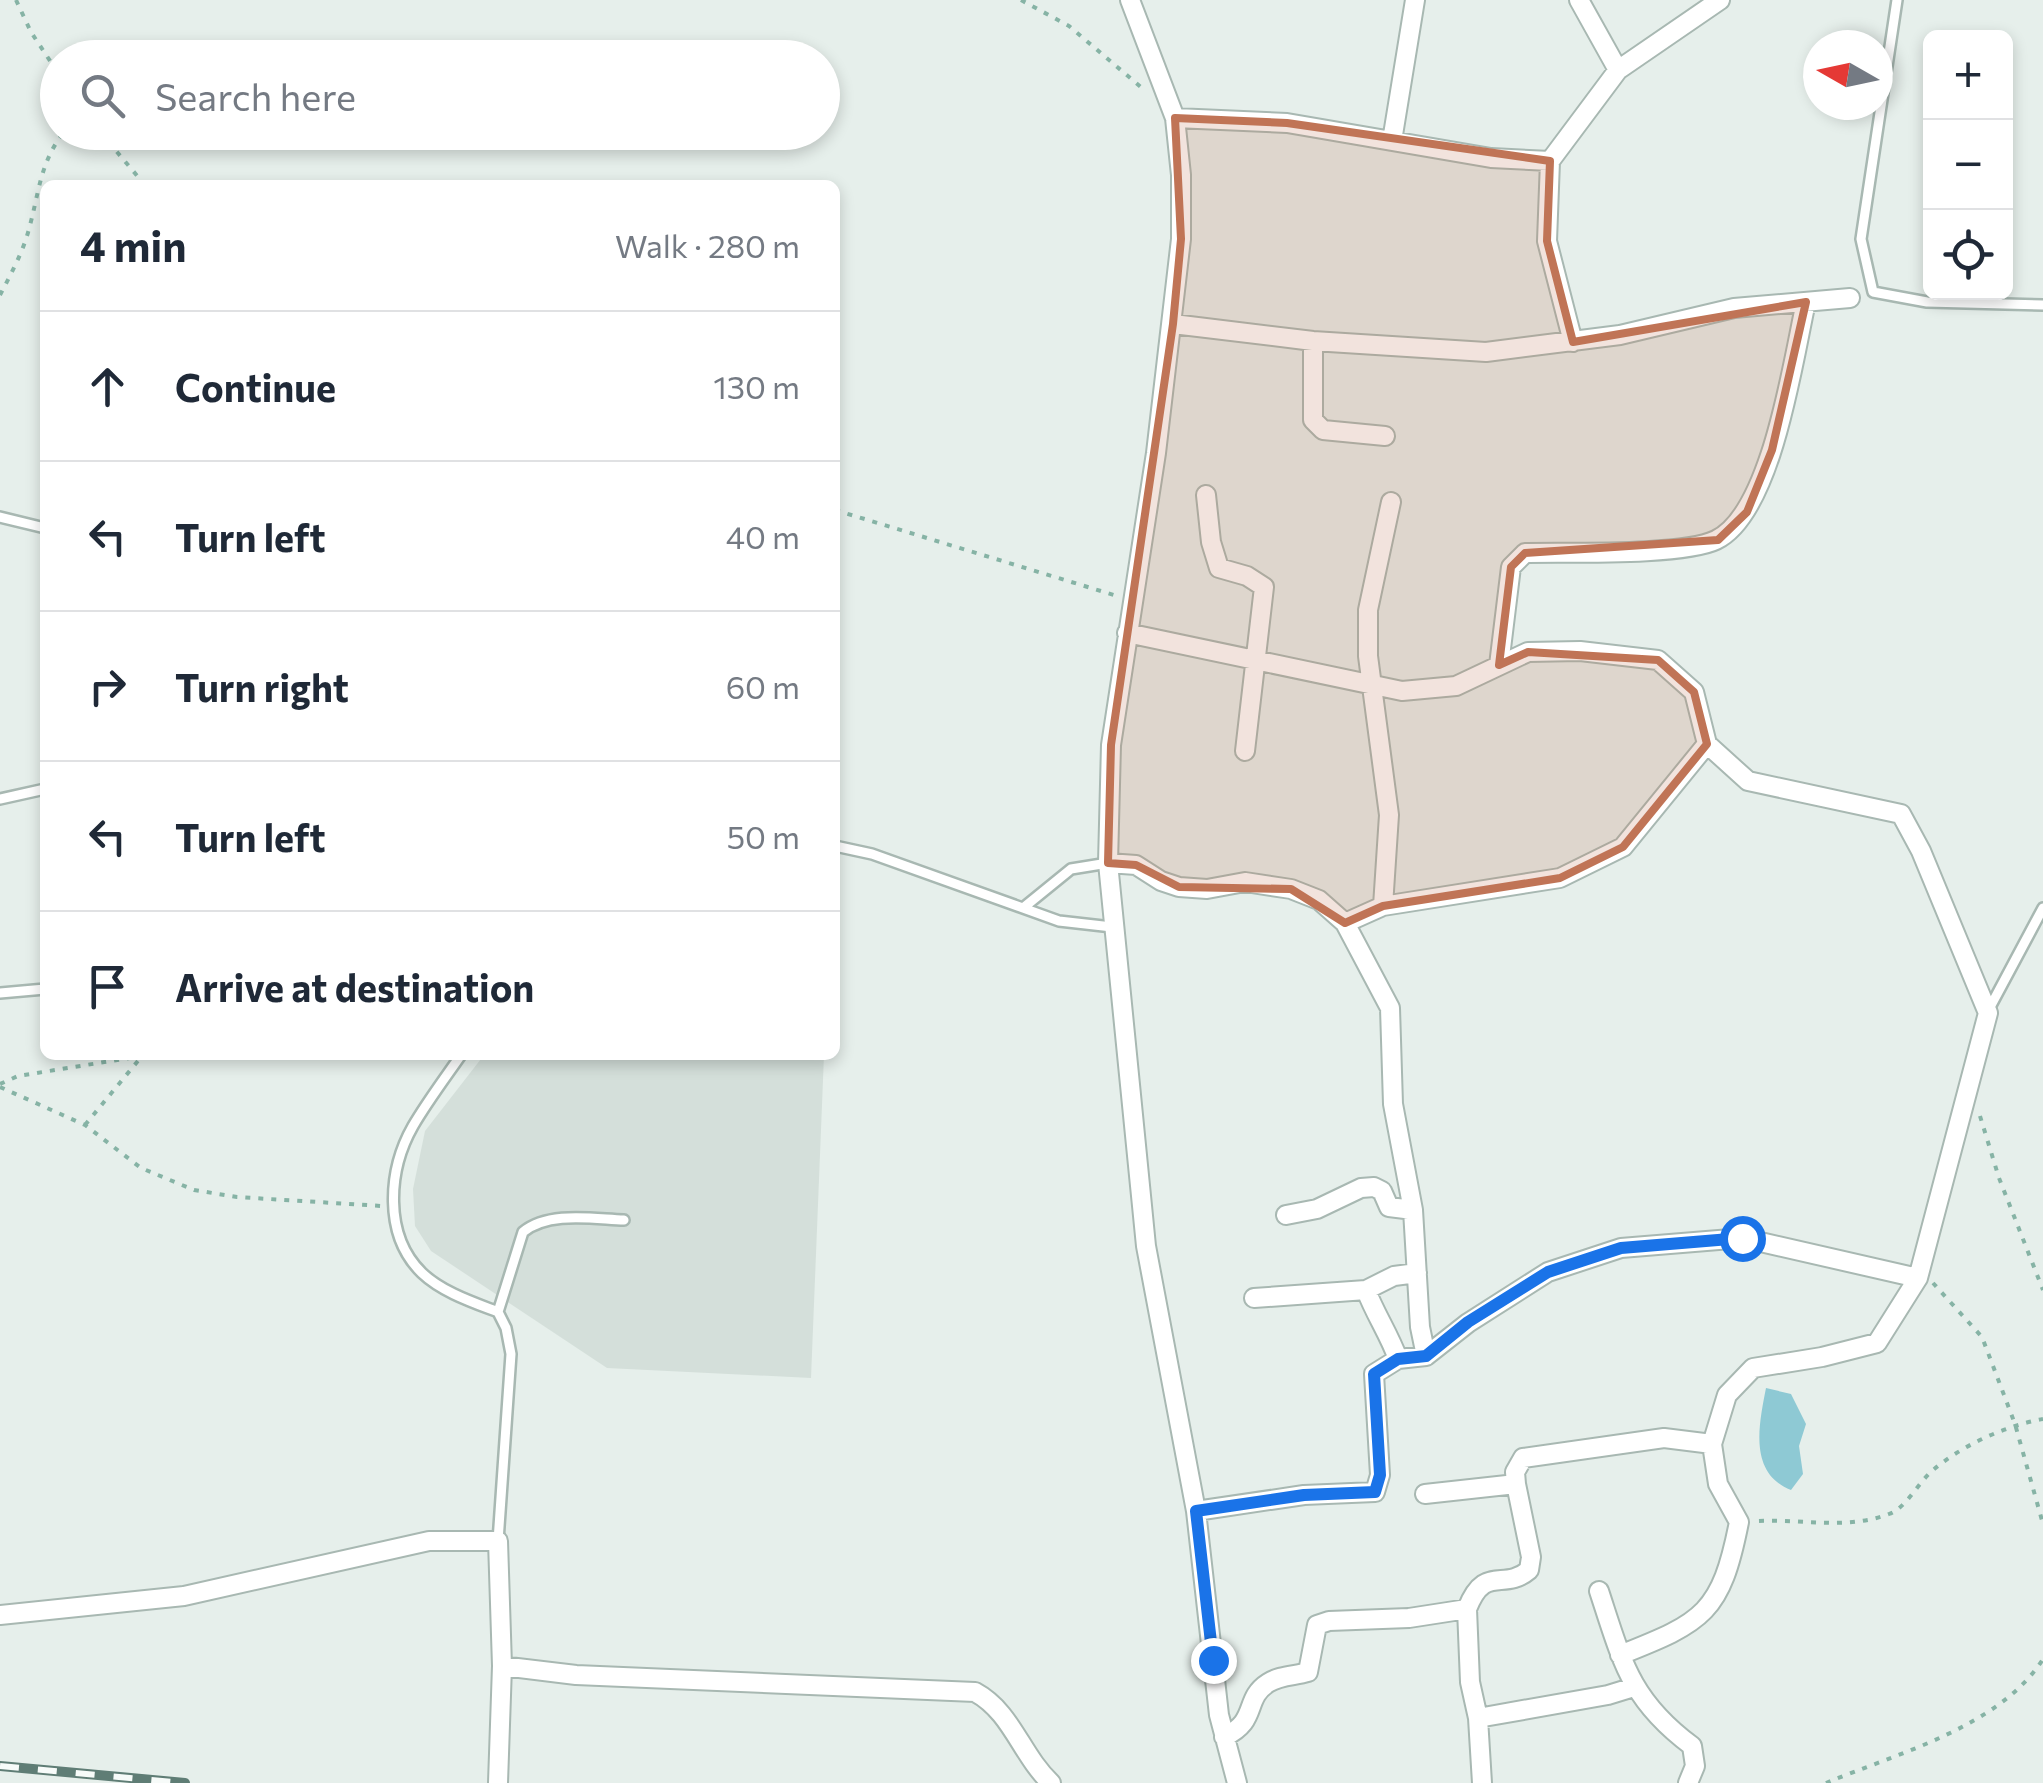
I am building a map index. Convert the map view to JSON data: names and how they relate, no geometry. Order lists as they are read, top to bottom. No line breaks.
{"north":"left","page":{"map_buttons":["+","−"],"search":"Search here","heading":["4 min","Walk · 280 m"],"list":[["Continue","130 m"],["Turn left","40 m"],["Turn right","60 m"],["Turn left","50 m"],"Arrive at destination"]}}
